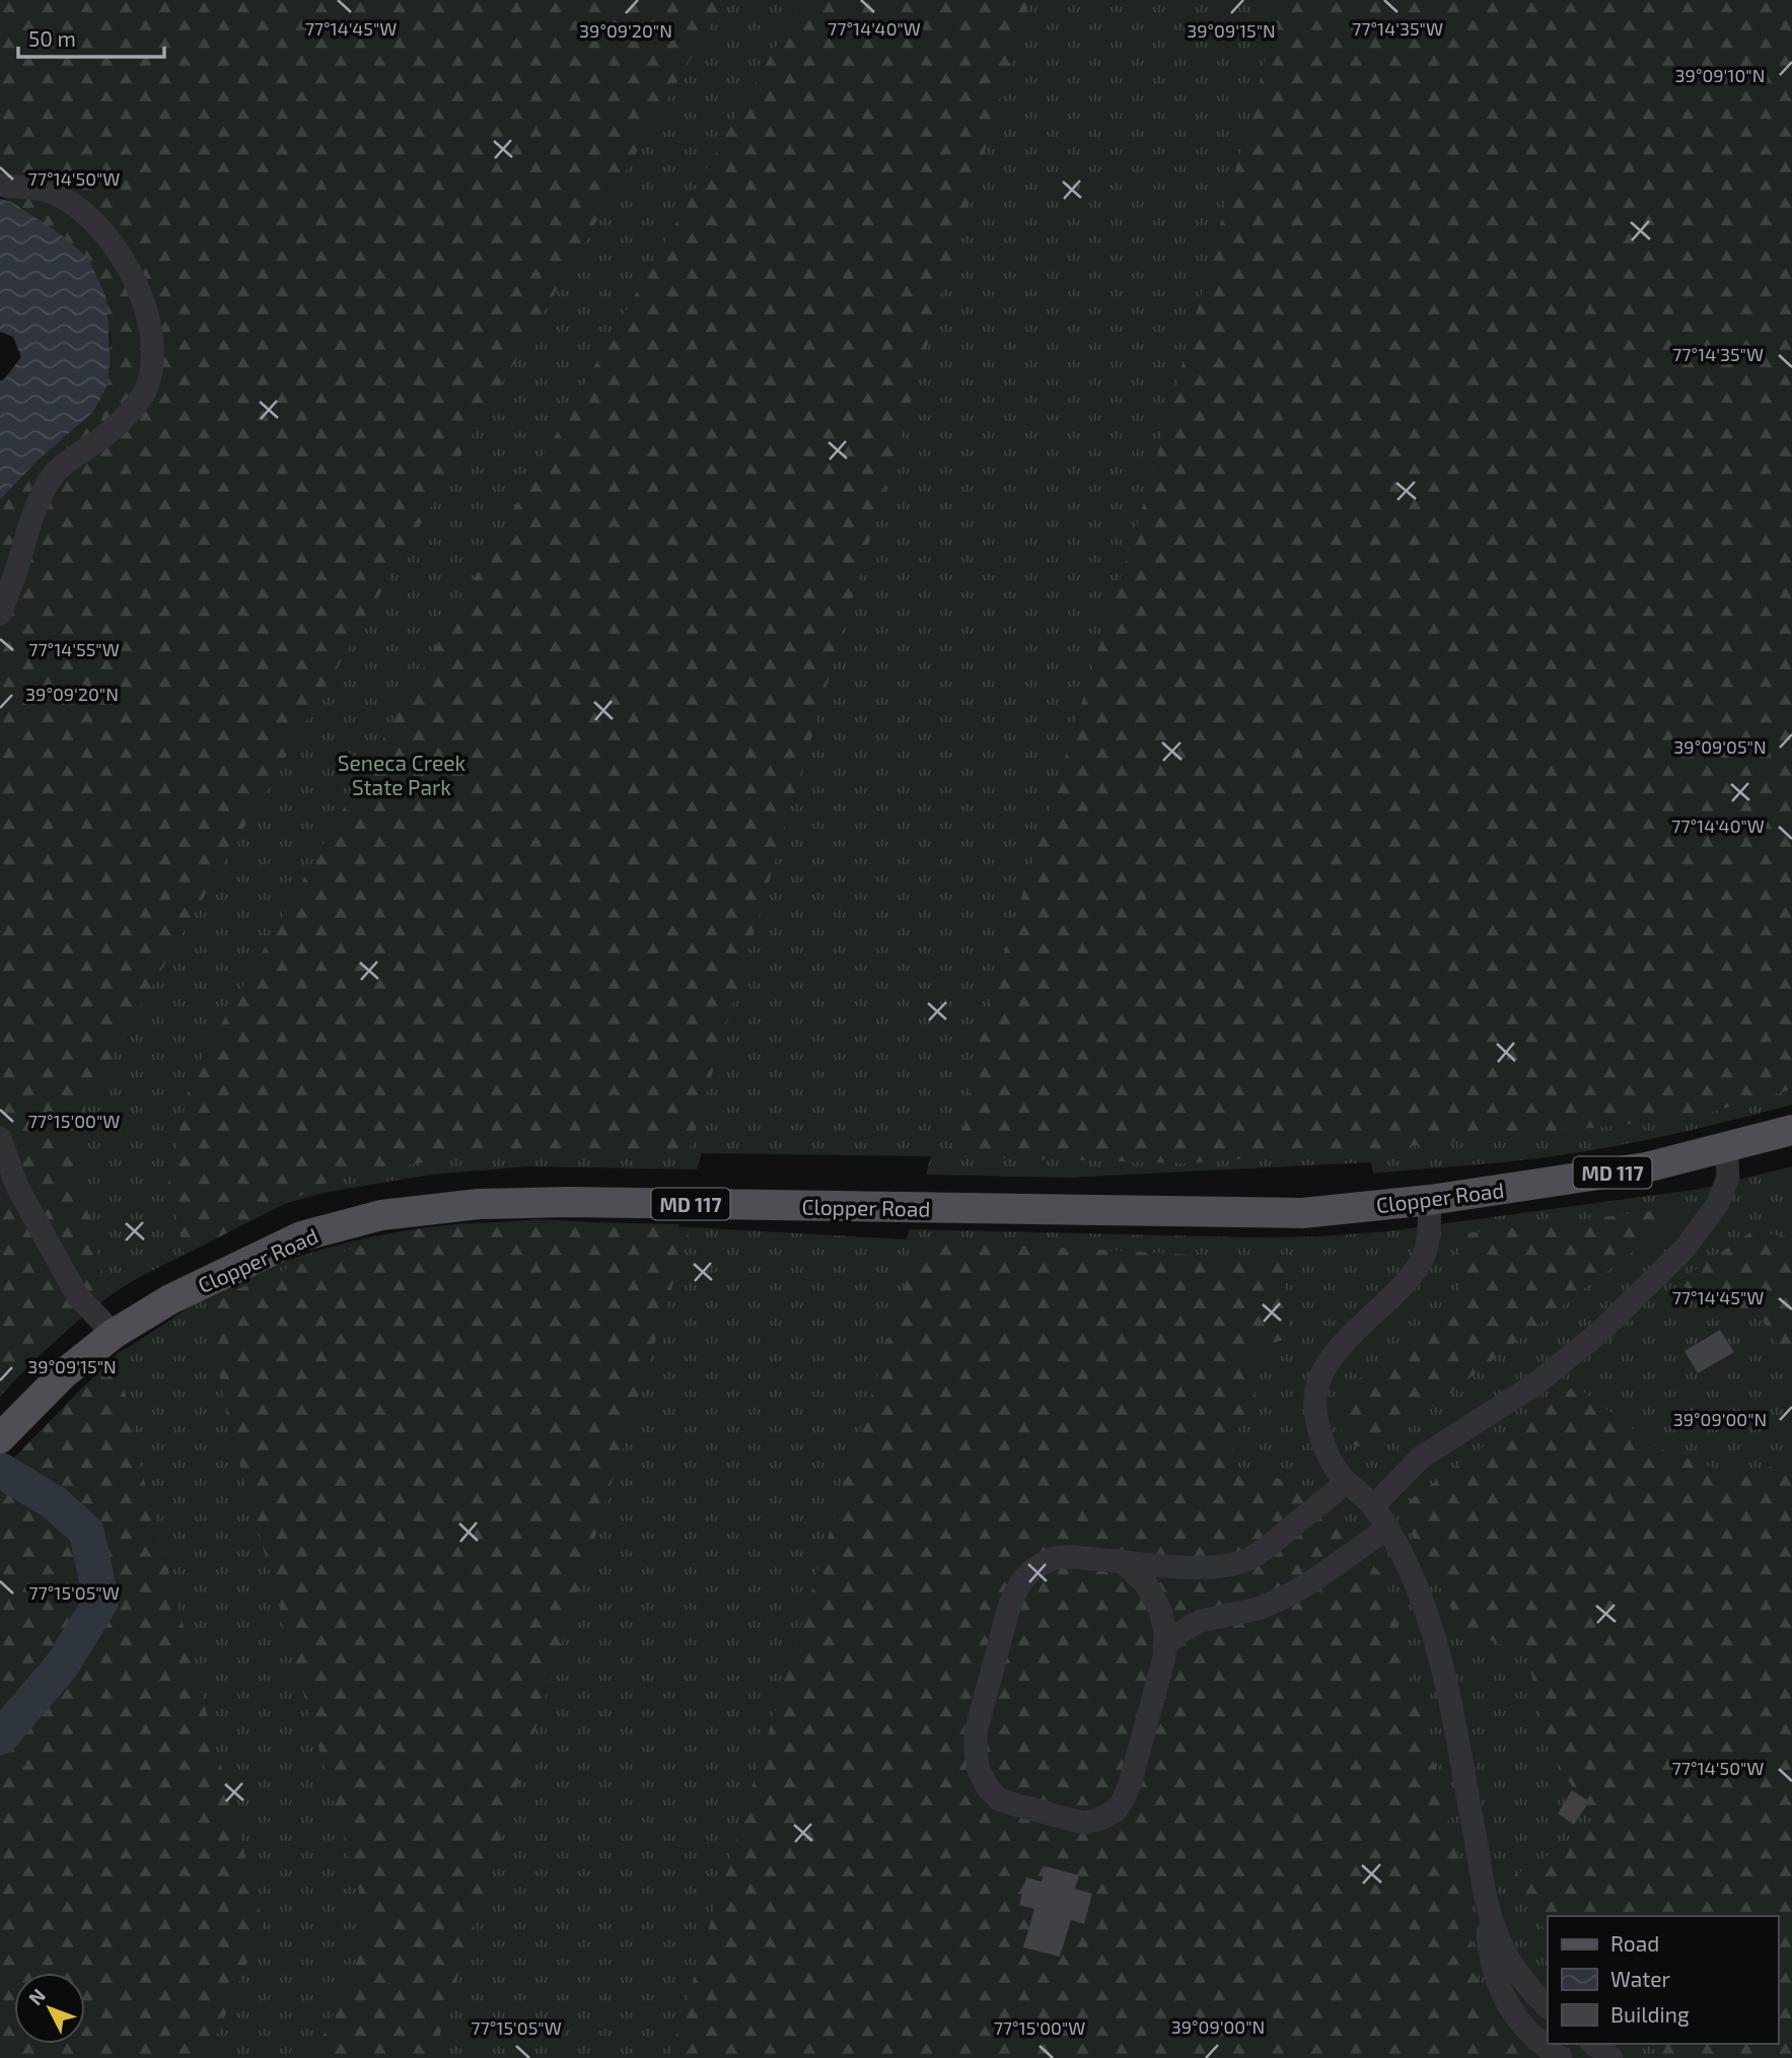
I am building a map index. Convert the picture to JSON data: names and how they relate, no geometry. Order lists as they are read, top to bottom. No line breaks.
{"streets":{"main road":["MD 117","Clopper Road"]},"parks":["Seneca Creek State Park"],"legend":["Road","Water","Building"],"scale_bar":"50 m","north":"top left","coordinates":["77°14'45\"W","77°14'40\"W","77°14'35\"W","39°09'20\"N","39°09'15\"N","39°09'10\"N","77°14'50\"W","77°14'55\"W","39°09'05\"N","77°15'00\"W","39°09'00\"N","77°15'05\"W"]}
